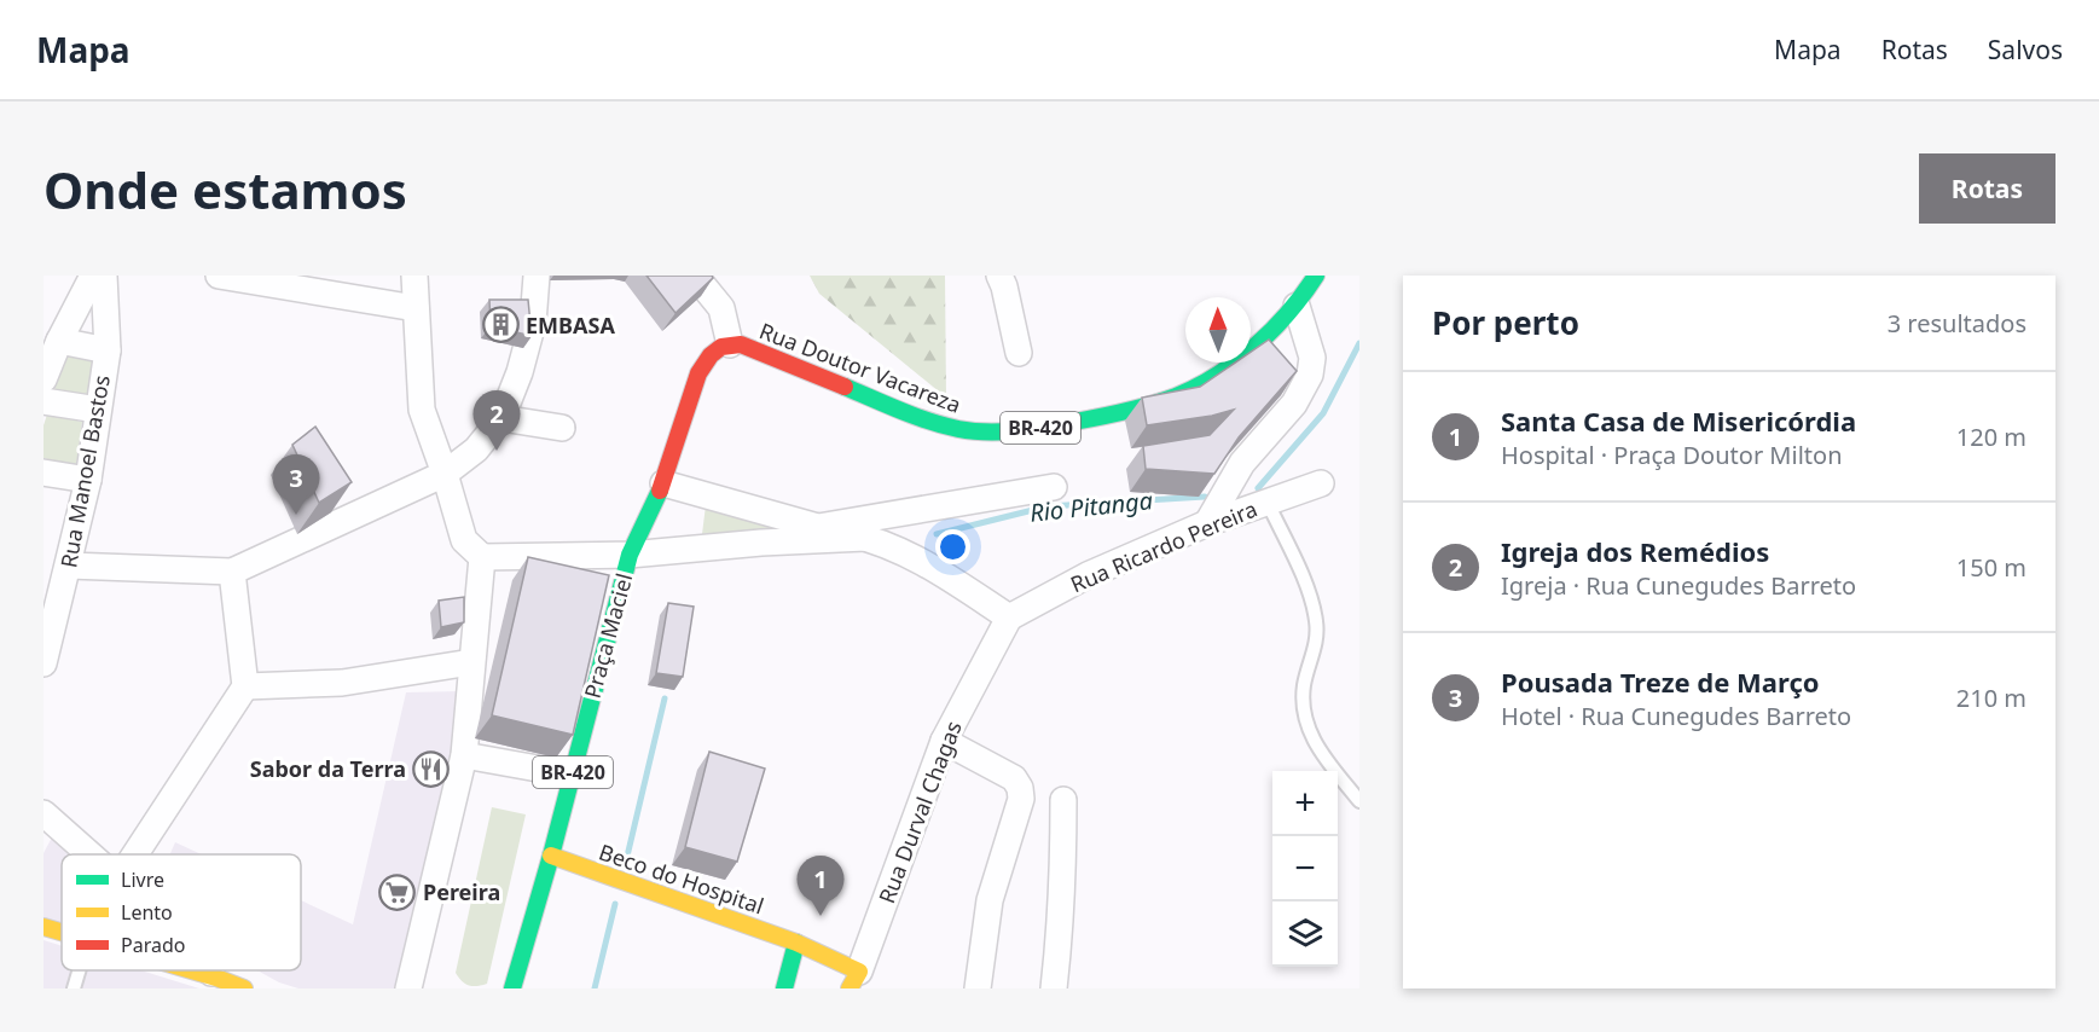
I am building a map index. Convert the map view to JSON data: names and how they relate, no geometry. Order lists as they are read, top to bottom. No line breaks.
{"streets":{"main road":["Rua Doutor Vacareza","BR-420","Praça Maciel","Beco do Hospital"],"street":["Rua Manoel Bastos","Rua Ricardo Pereira","Rua Durval Chagas"]},"crossings":[["Rua Doutor Vacareza","BR-420"],["BR-420","Praça Maciel"],["Rua Ricardo Pereira","Rua Durval Chagas"],["Praça Maciel","Beco do Hospital"],["Rua Durval Chagas","Beco do Hospital"]],"water":["Rio Pitanga"],"places":{"building":["EMBASA"],"restaurant":["Sabor da Terra"],"supermarket":["Pereira"]},"legend":["Livre","Lento","Parado"],"north":"top","page":{"header":"Mapa","nav":["Mapa","Rotas","Salvos"],"buttons":"Rotas","title":"Onde estamos","heading":["Por perto","3 resultados"],"list":[{"mark":"1","name":"Santa Casa de Misericórdia","note":"Hospital · Praça Doutor Milton","value":"120 m"},{"mark":"2","name":"Igreja dos Remédios","note":"Igreja · Rua Cunegudes Barreto","value":"150 m"},{"mark":"3","name":"Pousada Treze de Março","note":"Hotel · Rua Cunegudes Barreto","value":"210 m"}],"pins":["2","3","1"],"map_buttons":["+","−"]}}
